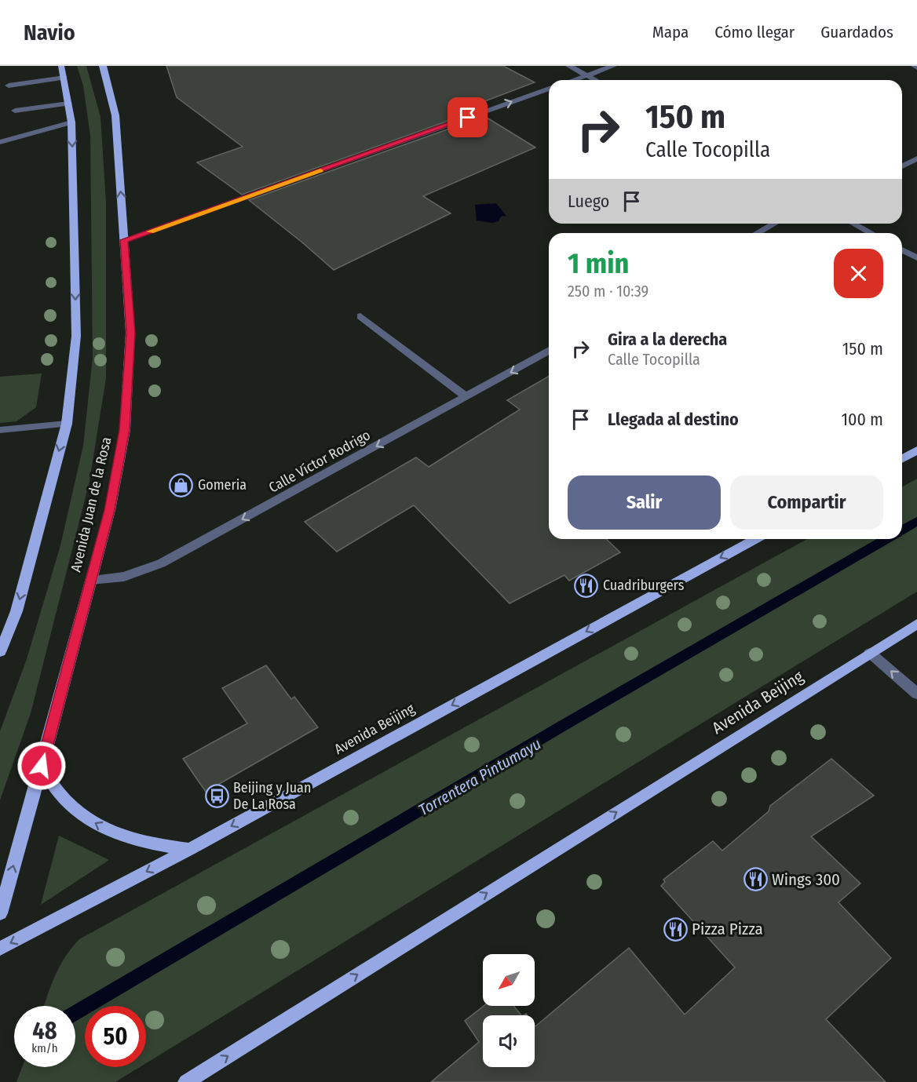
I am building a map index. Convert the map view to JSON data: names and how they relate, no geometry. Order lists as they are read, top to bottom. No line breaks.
{"streets":{"main road":["Avenida Juan de la Rosa","Avenida Beijing"],"street":["Calle Víctor Rodrigo"]},"crossings":[["Calle Víctor Rodrigo","Avenida Juan de la Rosa"]],"one_way":["Calle Víctor Rodrigo"],"water":["Torrentera Pintumayu"],"places":{"shop":["Gomeria"],"restaurant":["Cuadriburgers","Wings 300","Pizza Pizza"],"bus stop":["Beijing y Juan De La Rosa"]},"north":"bottom left","page":{"header":"Navio","nav":["Mapa","Cómo llegar","Guardados"],"turn":["150 m","Calle Tocopilla"],"then":"Luego","heading":["1 min","250 m · 10:39"],"list":[{"name":"Gira a la derecha","note":"Calle Tocopilla","value":"150 m"},{"name":"Llegada al destino","value":"100 m"}],"buttons":["Salir","Compartir"],"speed":"48 km/h","limit":"50"}}
